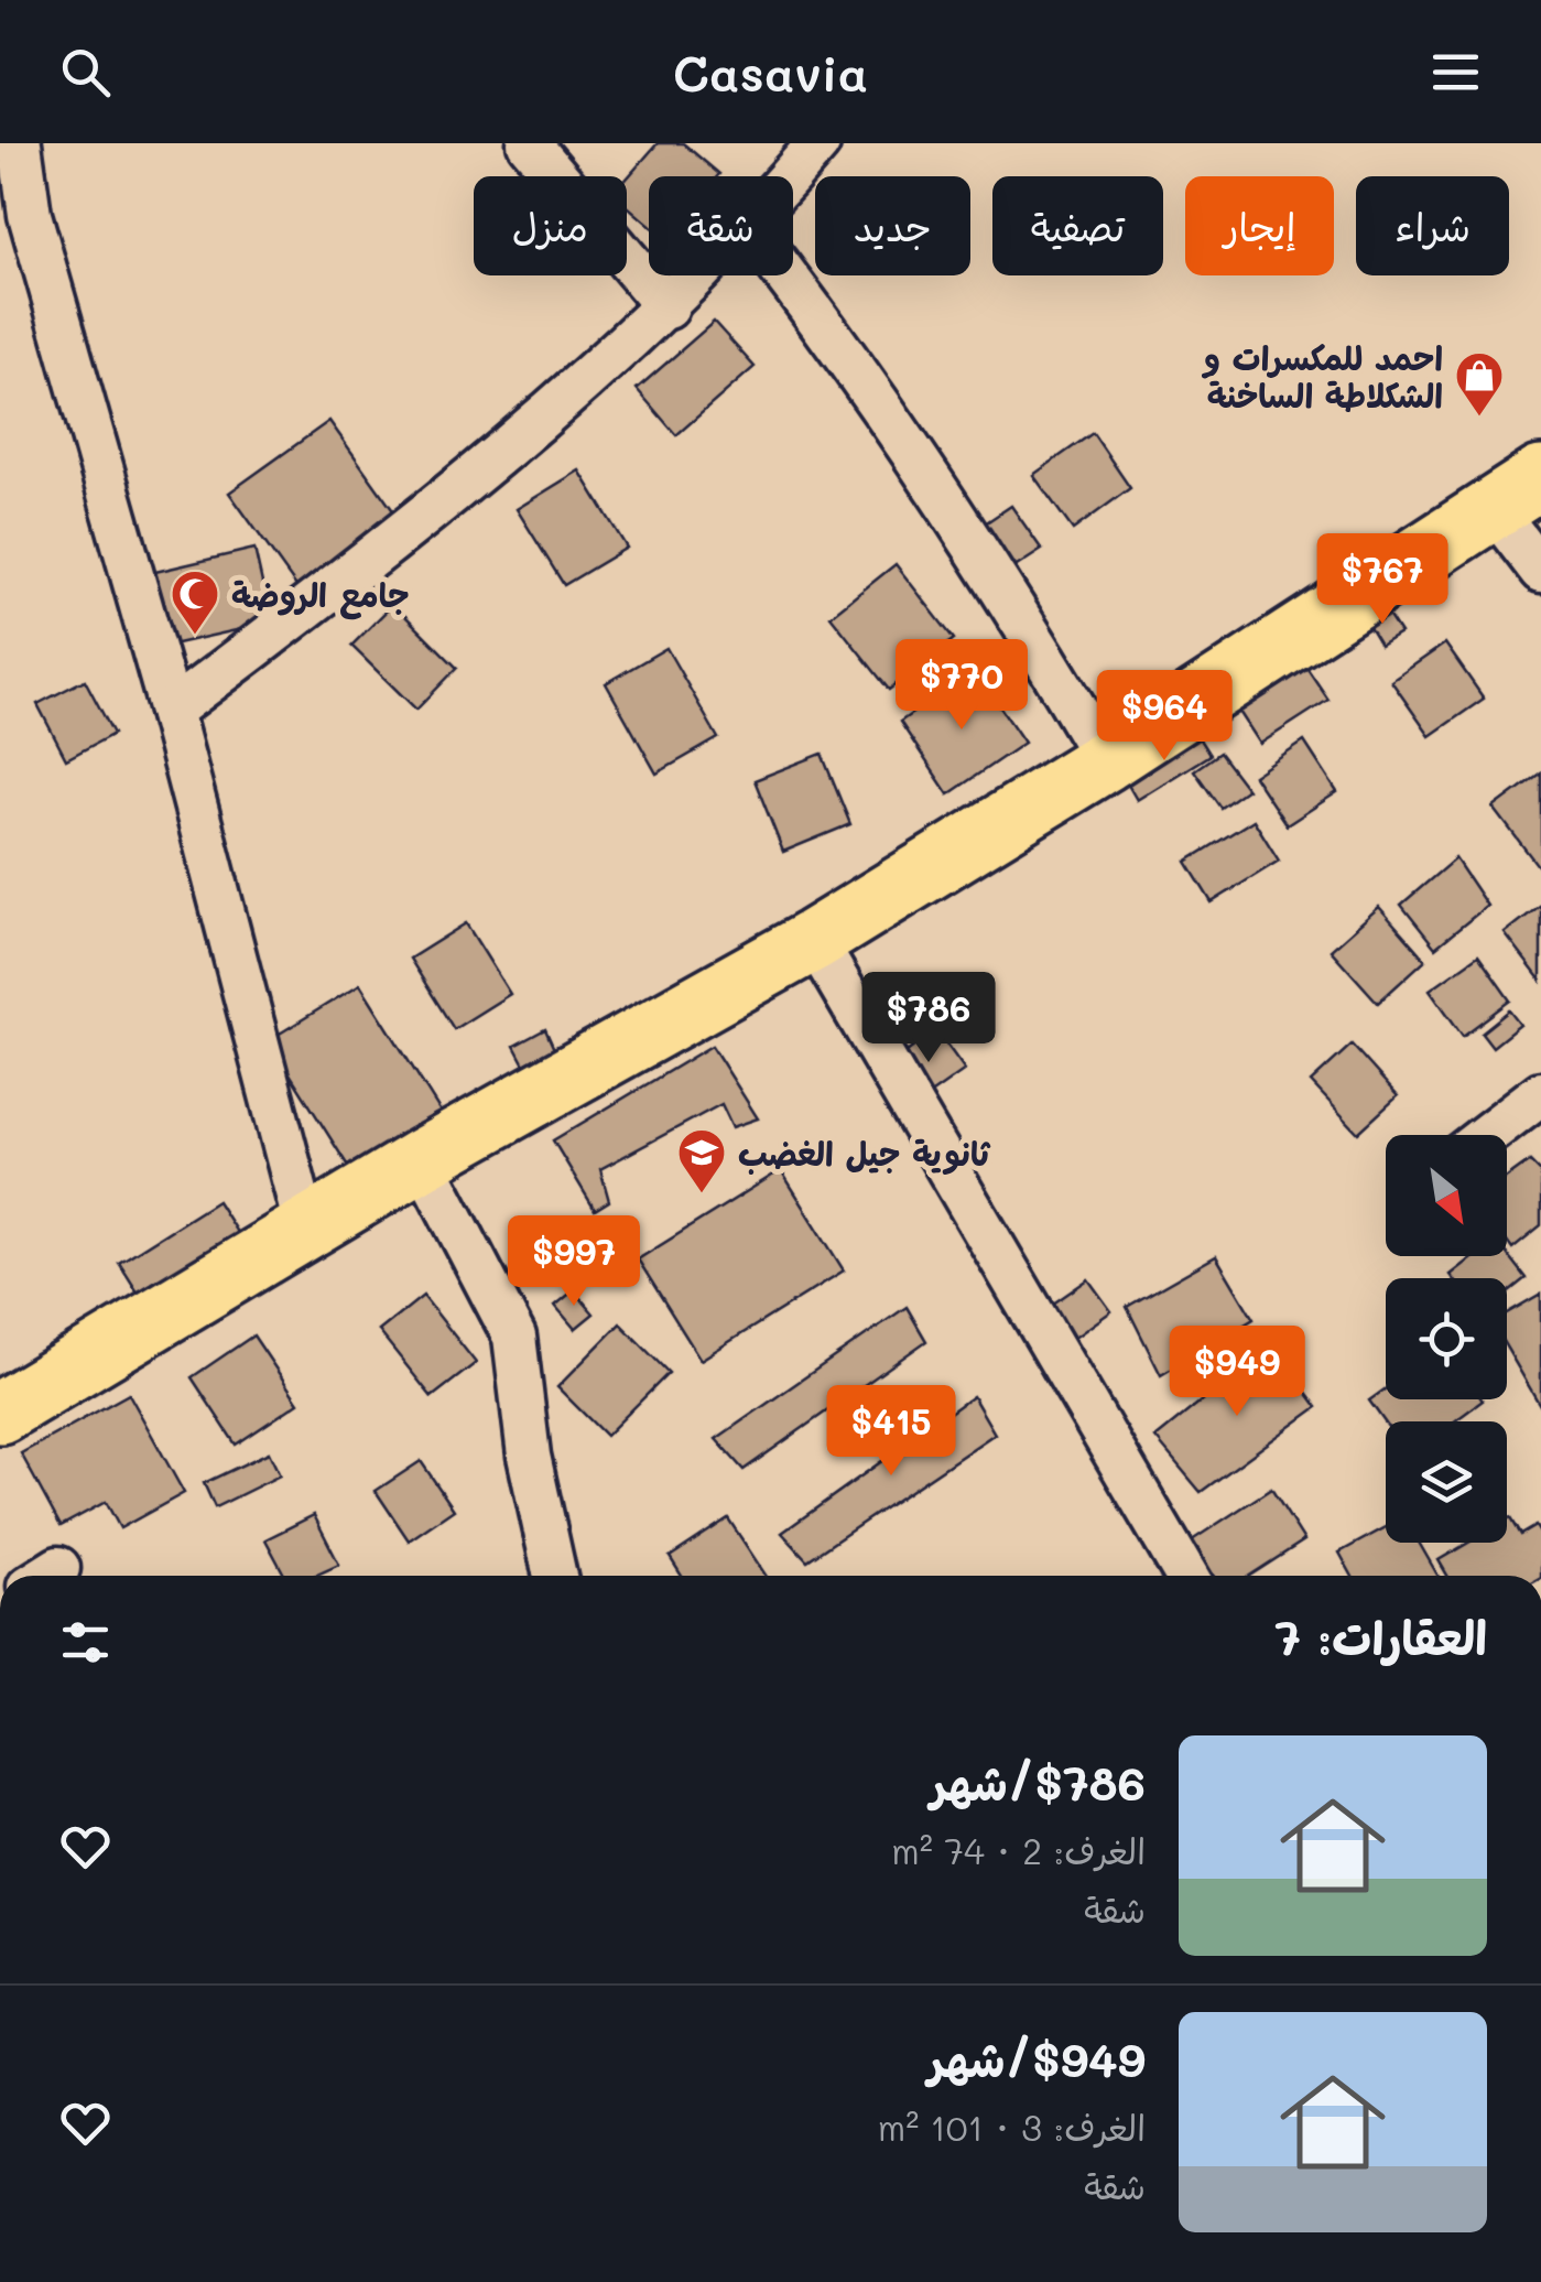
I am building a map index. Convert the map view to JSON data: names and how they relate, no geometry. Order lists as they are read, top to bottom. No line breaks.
{"places":{"shop":["احمد للمكسرات و الشكلاطة الساخنة"],"mosque":["جامع الروضة"],"school or university":["ثانوية جيل الغضب"]},"north":"bottom right","page":{"header":"Casavia","chip":["شراء","إيجار","تصفية","جديد","شقة","منزل"],"price":["$767","$770","$964","$786","$997","$949","$415"],"heading":"العقارات: 7","list":[{"name":"$786/شهر","note":"الغرف: 2 · 74 m² · شقة"},{"name":"$949/شهر","note":"الغرف: 3 · 101 m² · شقة"}]}}
